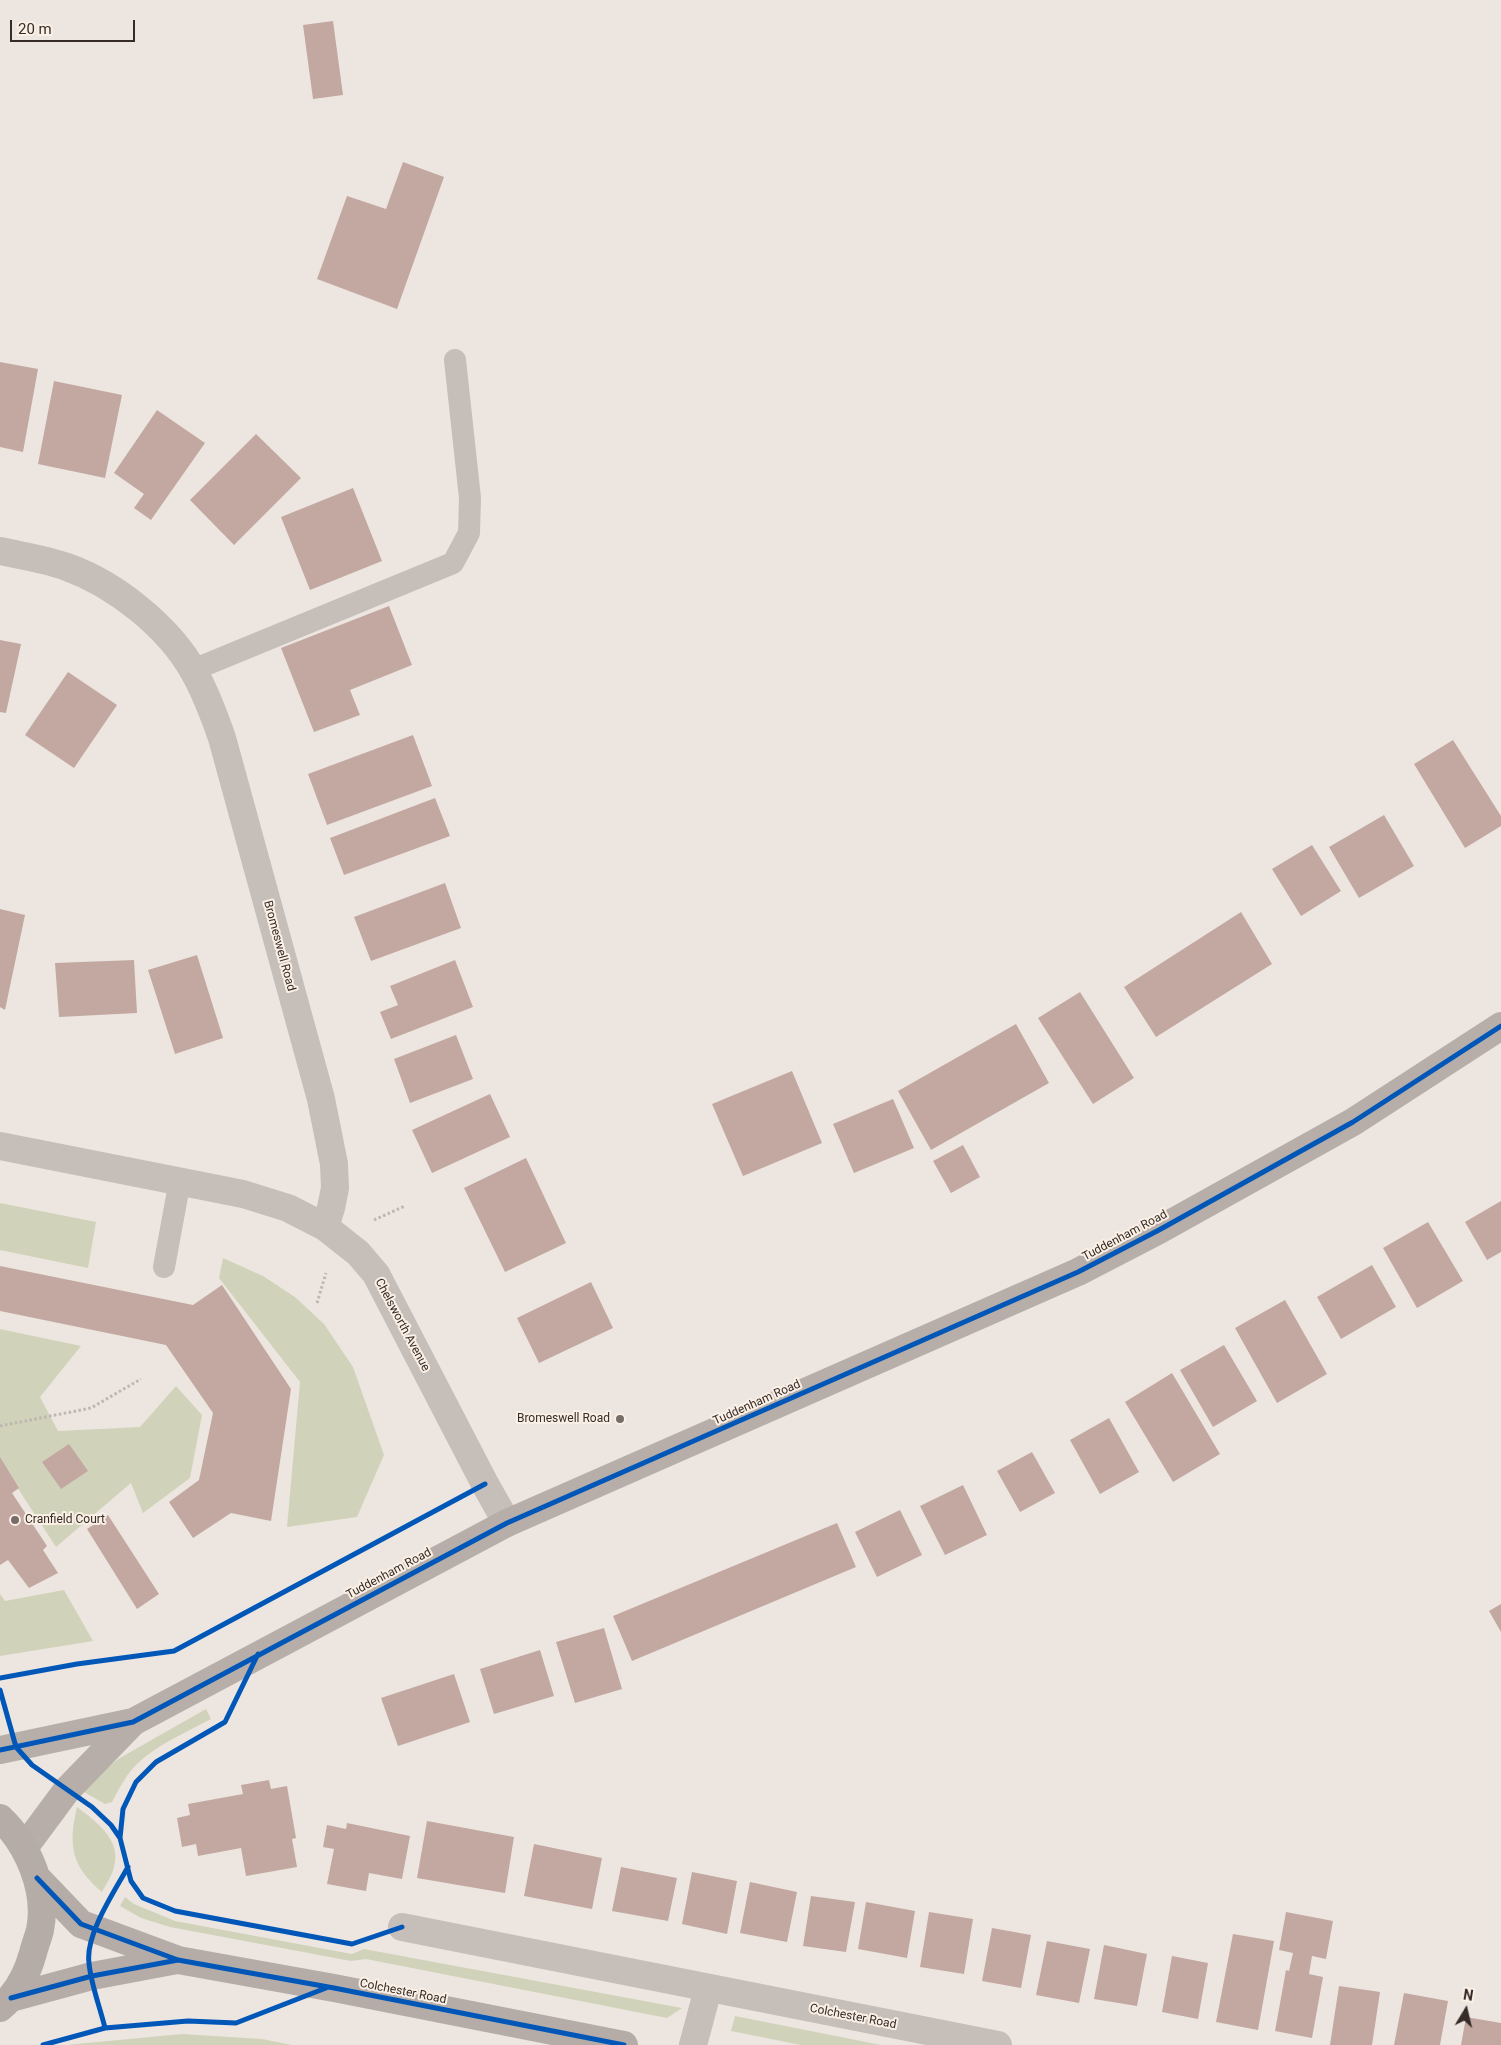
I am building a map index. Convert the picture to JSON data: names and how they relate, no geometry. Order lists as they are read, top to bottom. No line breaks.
{"streets":{"main road":["Colchester Road"],"street":["Bromeswell Road","Tuddenham Road","Chelsworth Avenue"]},"crossings":[["Bromeswell Road","Chelsworth Avenue"],["Tuddenham Road","Chelsworth Avenue"]],"places":["Bromeswell Road","Cranfield Court"],"scale_bar":"20 m","north":"top"}
